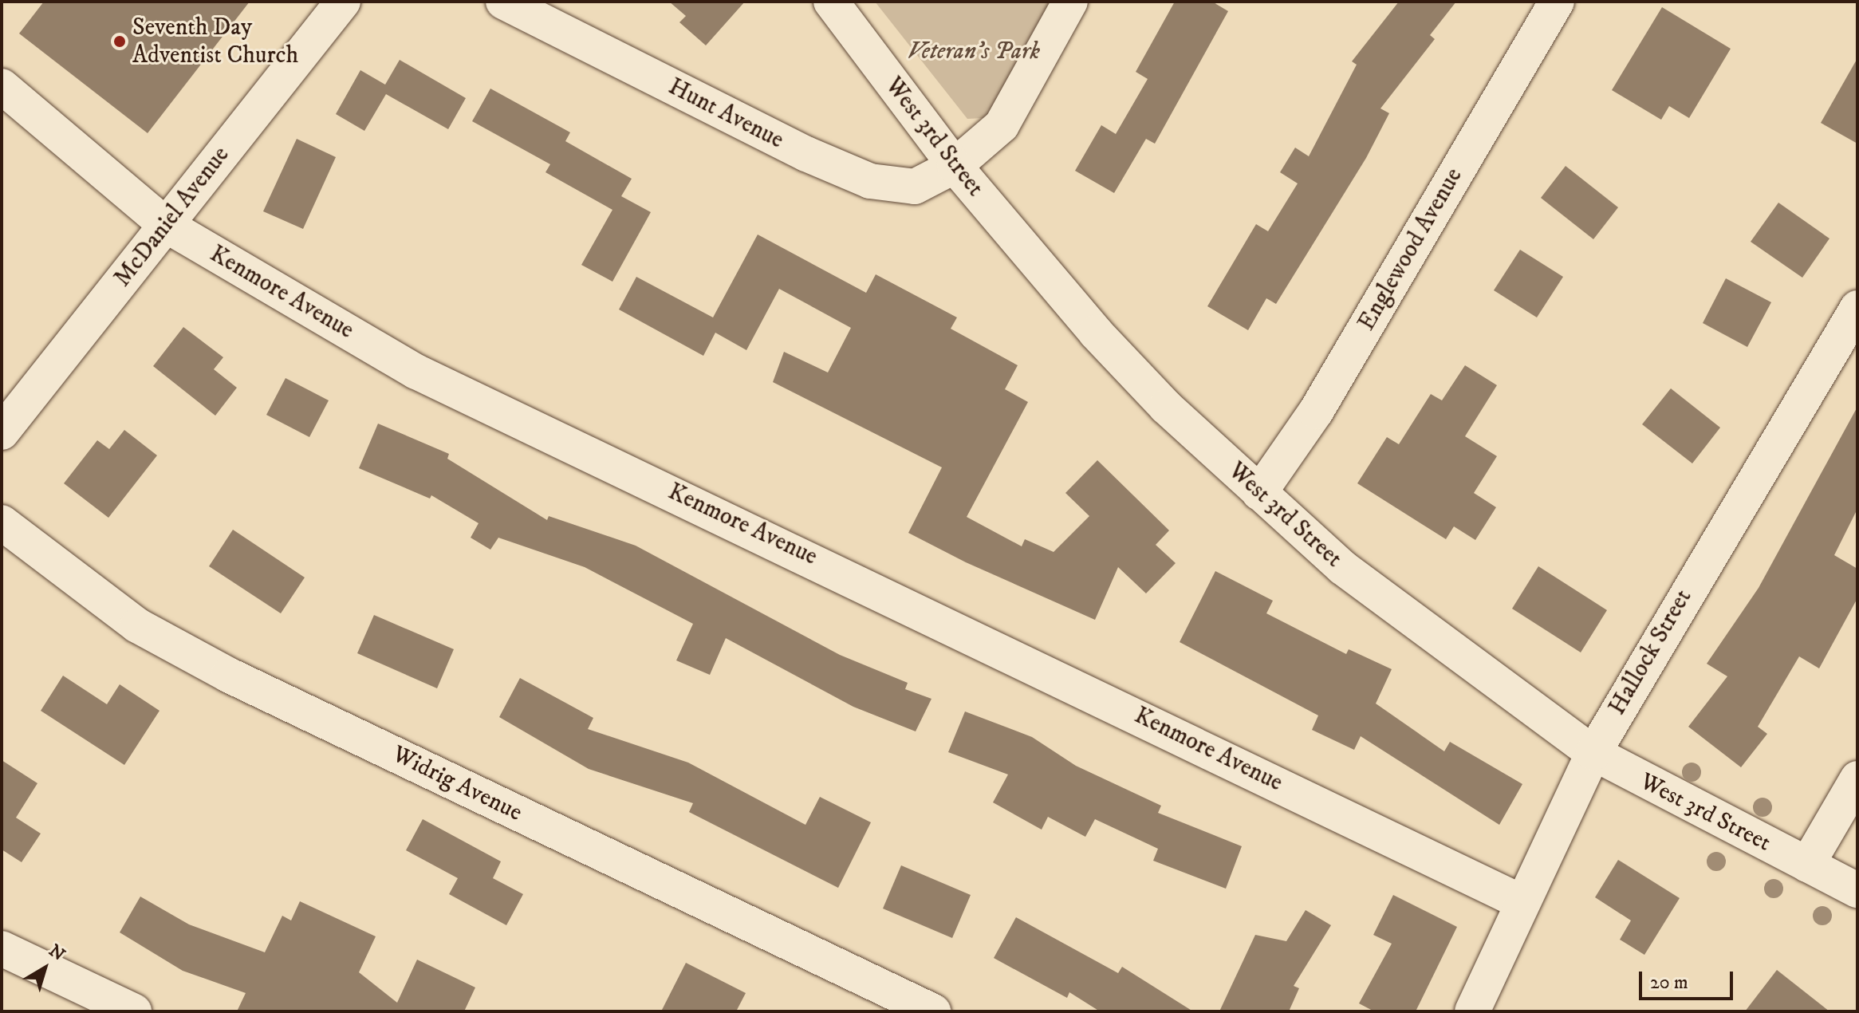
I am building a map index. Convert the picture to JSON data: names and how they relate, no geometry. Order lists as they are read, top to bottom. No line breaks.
{"streets":{"street":["Hunt Avenue","West 3rd Street","McDaniel Avenue","Englewood Avenue","Kenmore Avenue","Hallock Street","Widrig Avenue"]},"crossings":[["Hunt Avenue","West 3rd Street"],["West 3rd Street","Englewood Avenue"],["West 3rd Street","Hallock Street"],["McDaniel Avenue","Kenmore Avenue"],["Kenmore Avenue","Hallock Street"]],"parks":["Veteran's Park"],"places":["Seventh Day Adventist Church"],"scale_bar":"20 m","north":"top right"}
